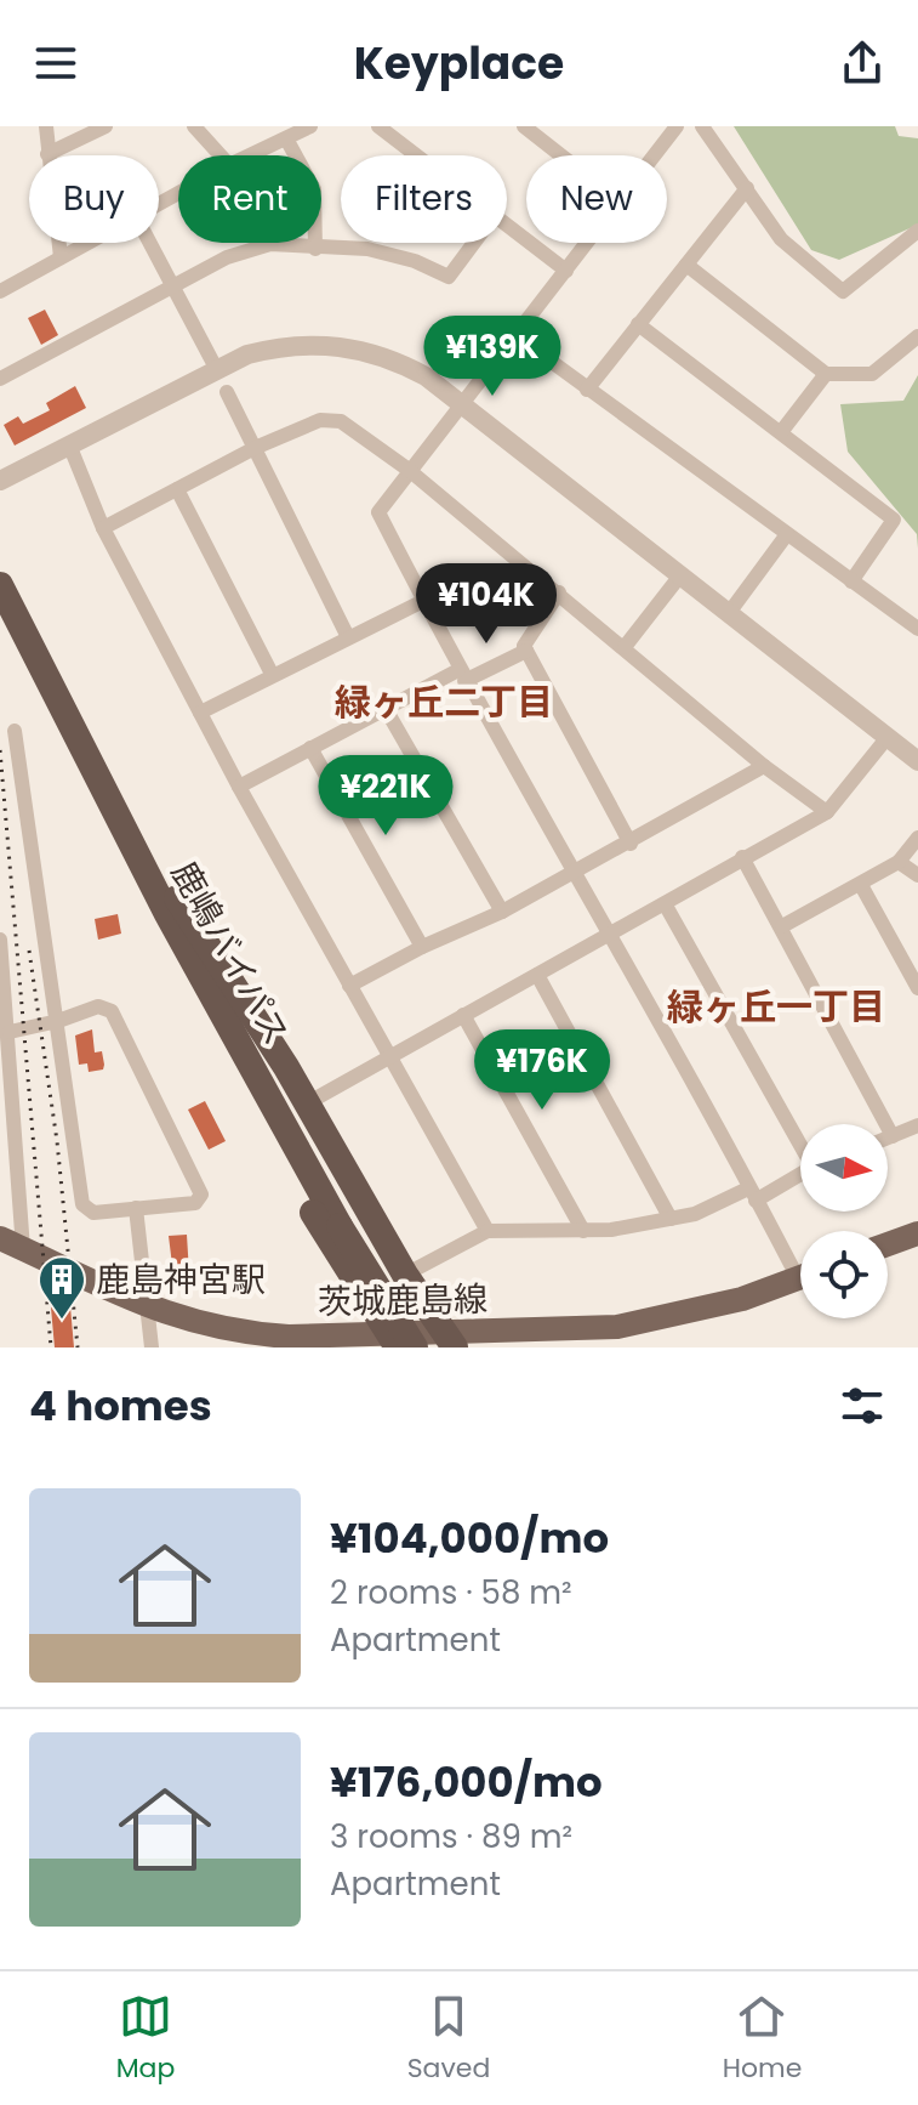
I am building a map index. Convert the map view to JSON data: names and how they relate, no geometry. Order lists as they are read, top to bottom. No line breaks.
{"streets":{"highway":["鹿嶋バイパス"],"main road":["茨城鹿島線"]},"districts":["緑ヶ丘二丁目","緑ヶ丘一丁目"],"places":{"building":["鹿島神宮駅"]},"north":"right","page":{"header":"Keyplace","chip":["Buy","Rent","Filters","New"],"price":["¥139K","¥104K","¥221K","¥176K"],"heading":"4 homes","list":[{"name":"¥104,000/mo","note":"2 rooms · 58 m² · Apartment"},{"name":"¥176,000/mo","note":"3 rooms · 89 m² · Apartment"}],"tabs":["Map","Saved","Home"]}}
